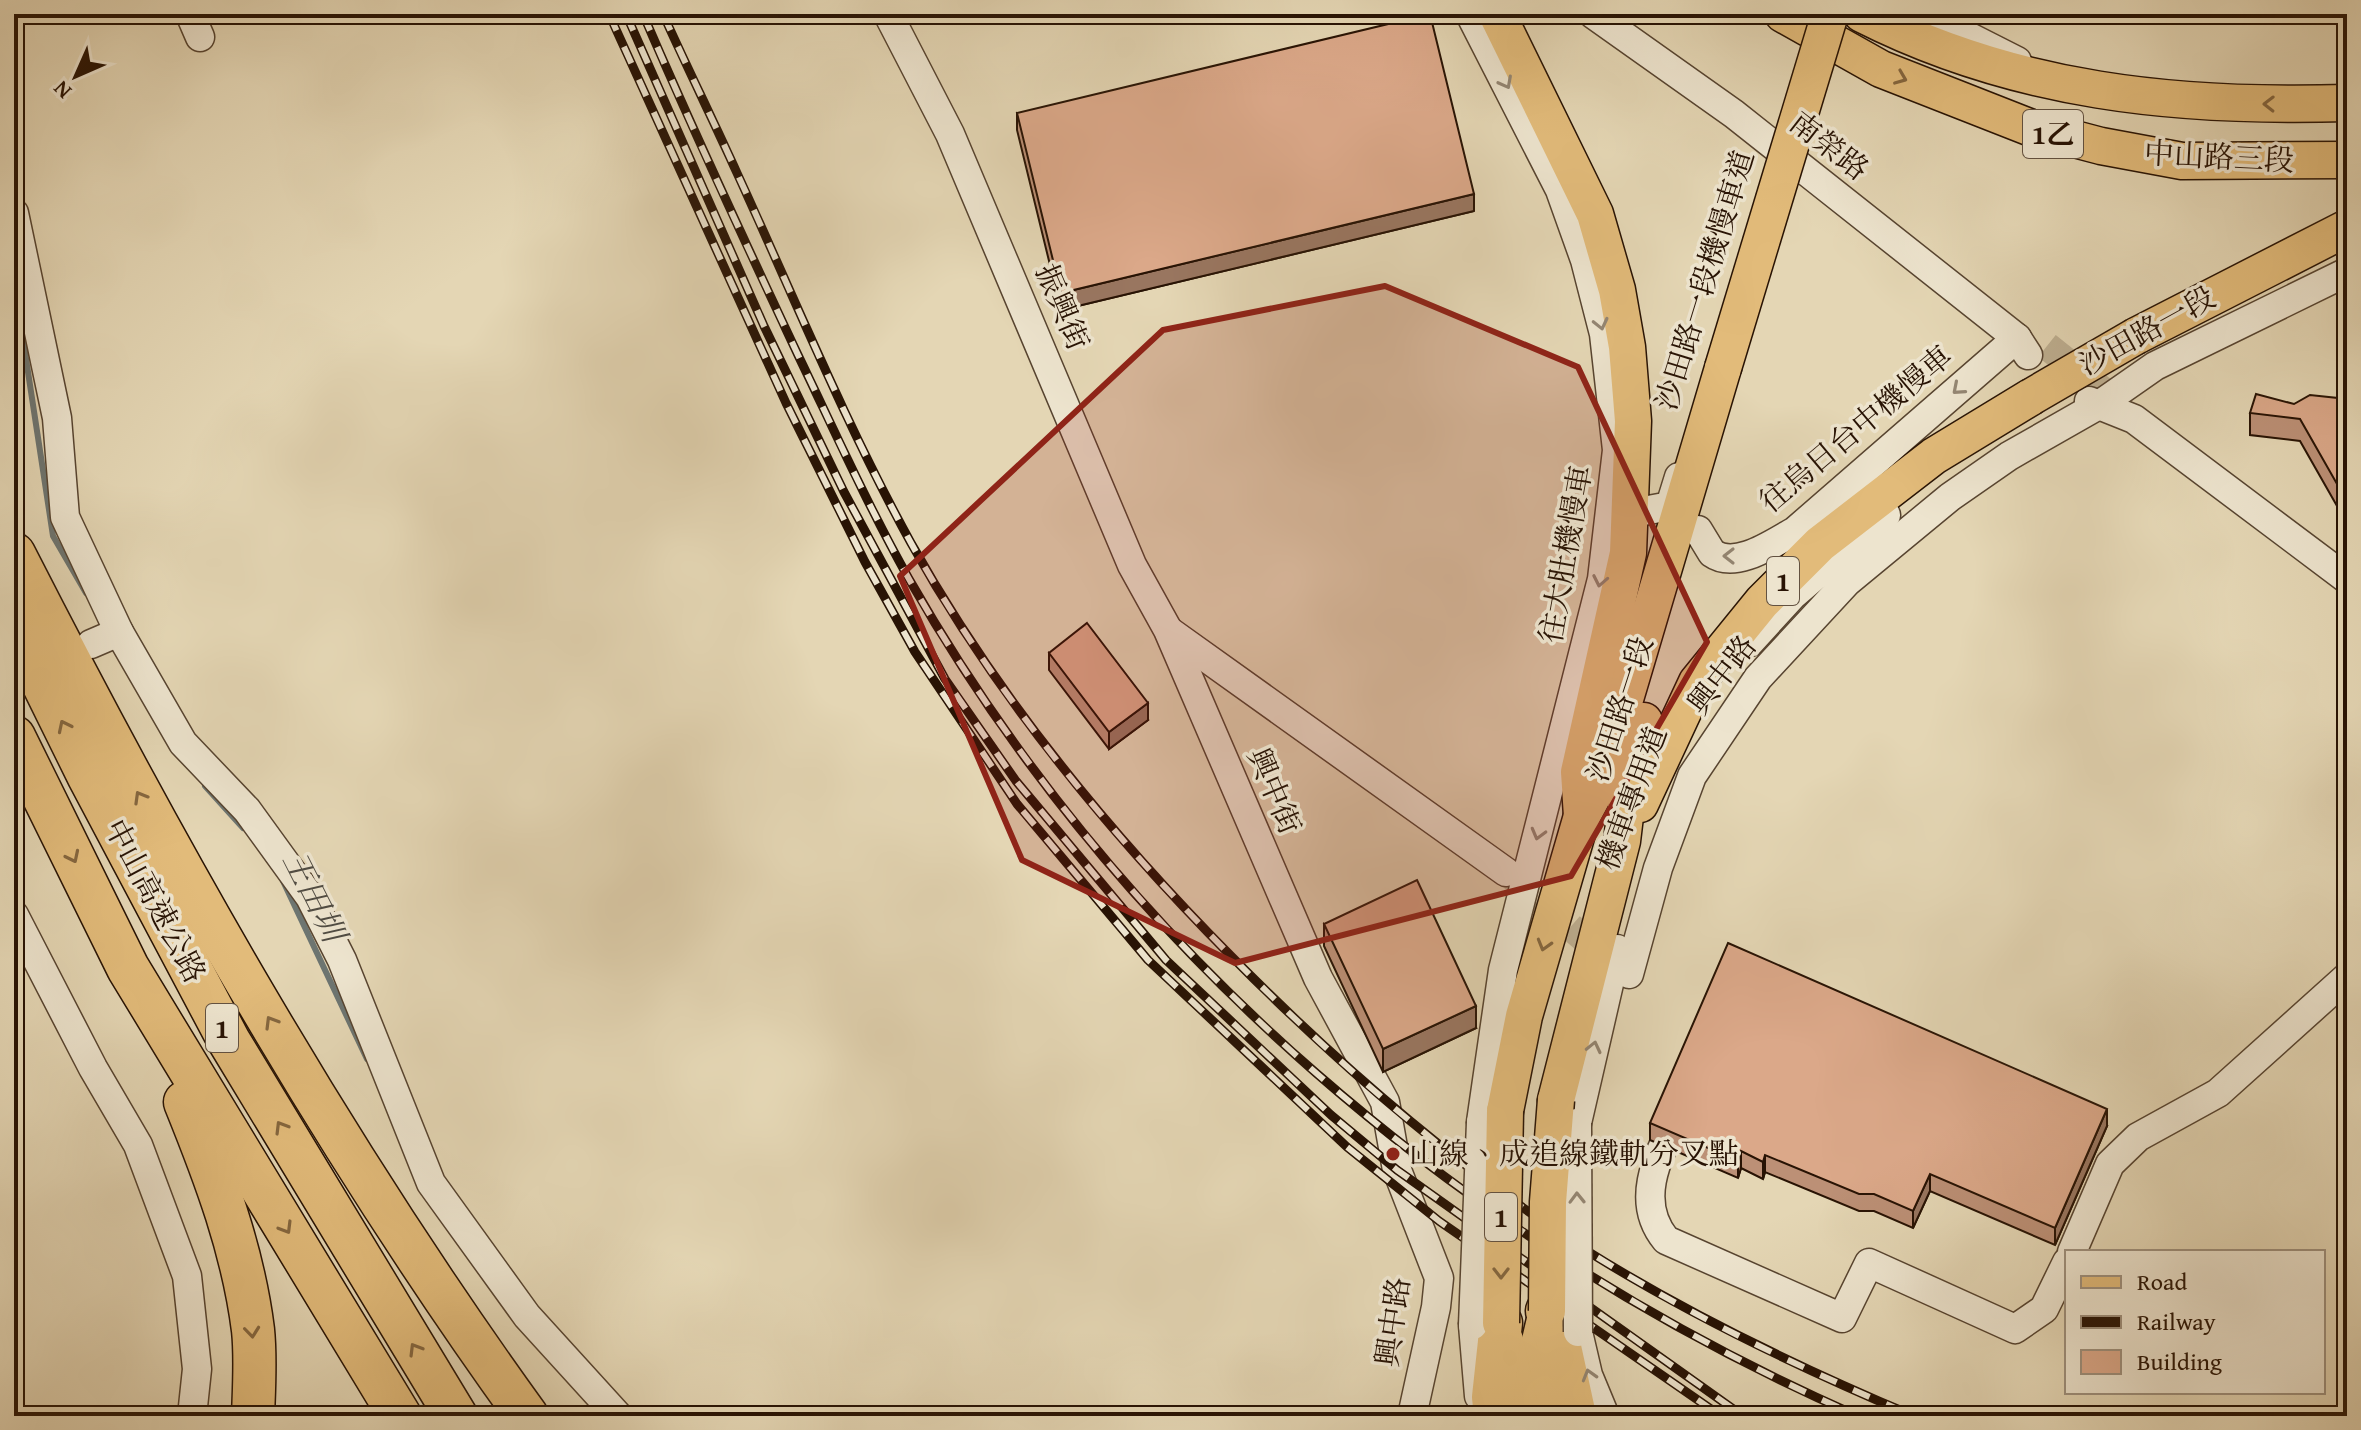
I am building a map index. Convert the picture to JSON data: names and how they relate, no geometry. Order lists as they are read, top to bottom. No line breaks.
{"streets":{"highway":["1","中山高速公路"],"main road":["1乙","中山路三段","沙田路一段"],"street":["南榮路","沙田路一段機慢車道","振興街","往烏日台中機慢車","往大肚機慢車","興中路","興中街","機車專用道"]},"crossings":[["南榮路","往烏日台中機慢車"],["沙田路一段機慢車道","沙田路一段"],["沙田路一段機慢車道","往大肚機慢車"],["振興街","興中街"],["沙田路一段","往烏日台中機慢車"],["沙田路一段","往大肚機慢車"],["沙田路一段","機車專用道"],["興中路","興中街"]],"one_way":["往烏日台中機慢車","往大肚機慢車","機車專用道"],"water":["王田圳"],"places":["山線、成追線鐵軌分叉點"],"legend":["Road","Railway","Building"],"north":"bottom left"}
